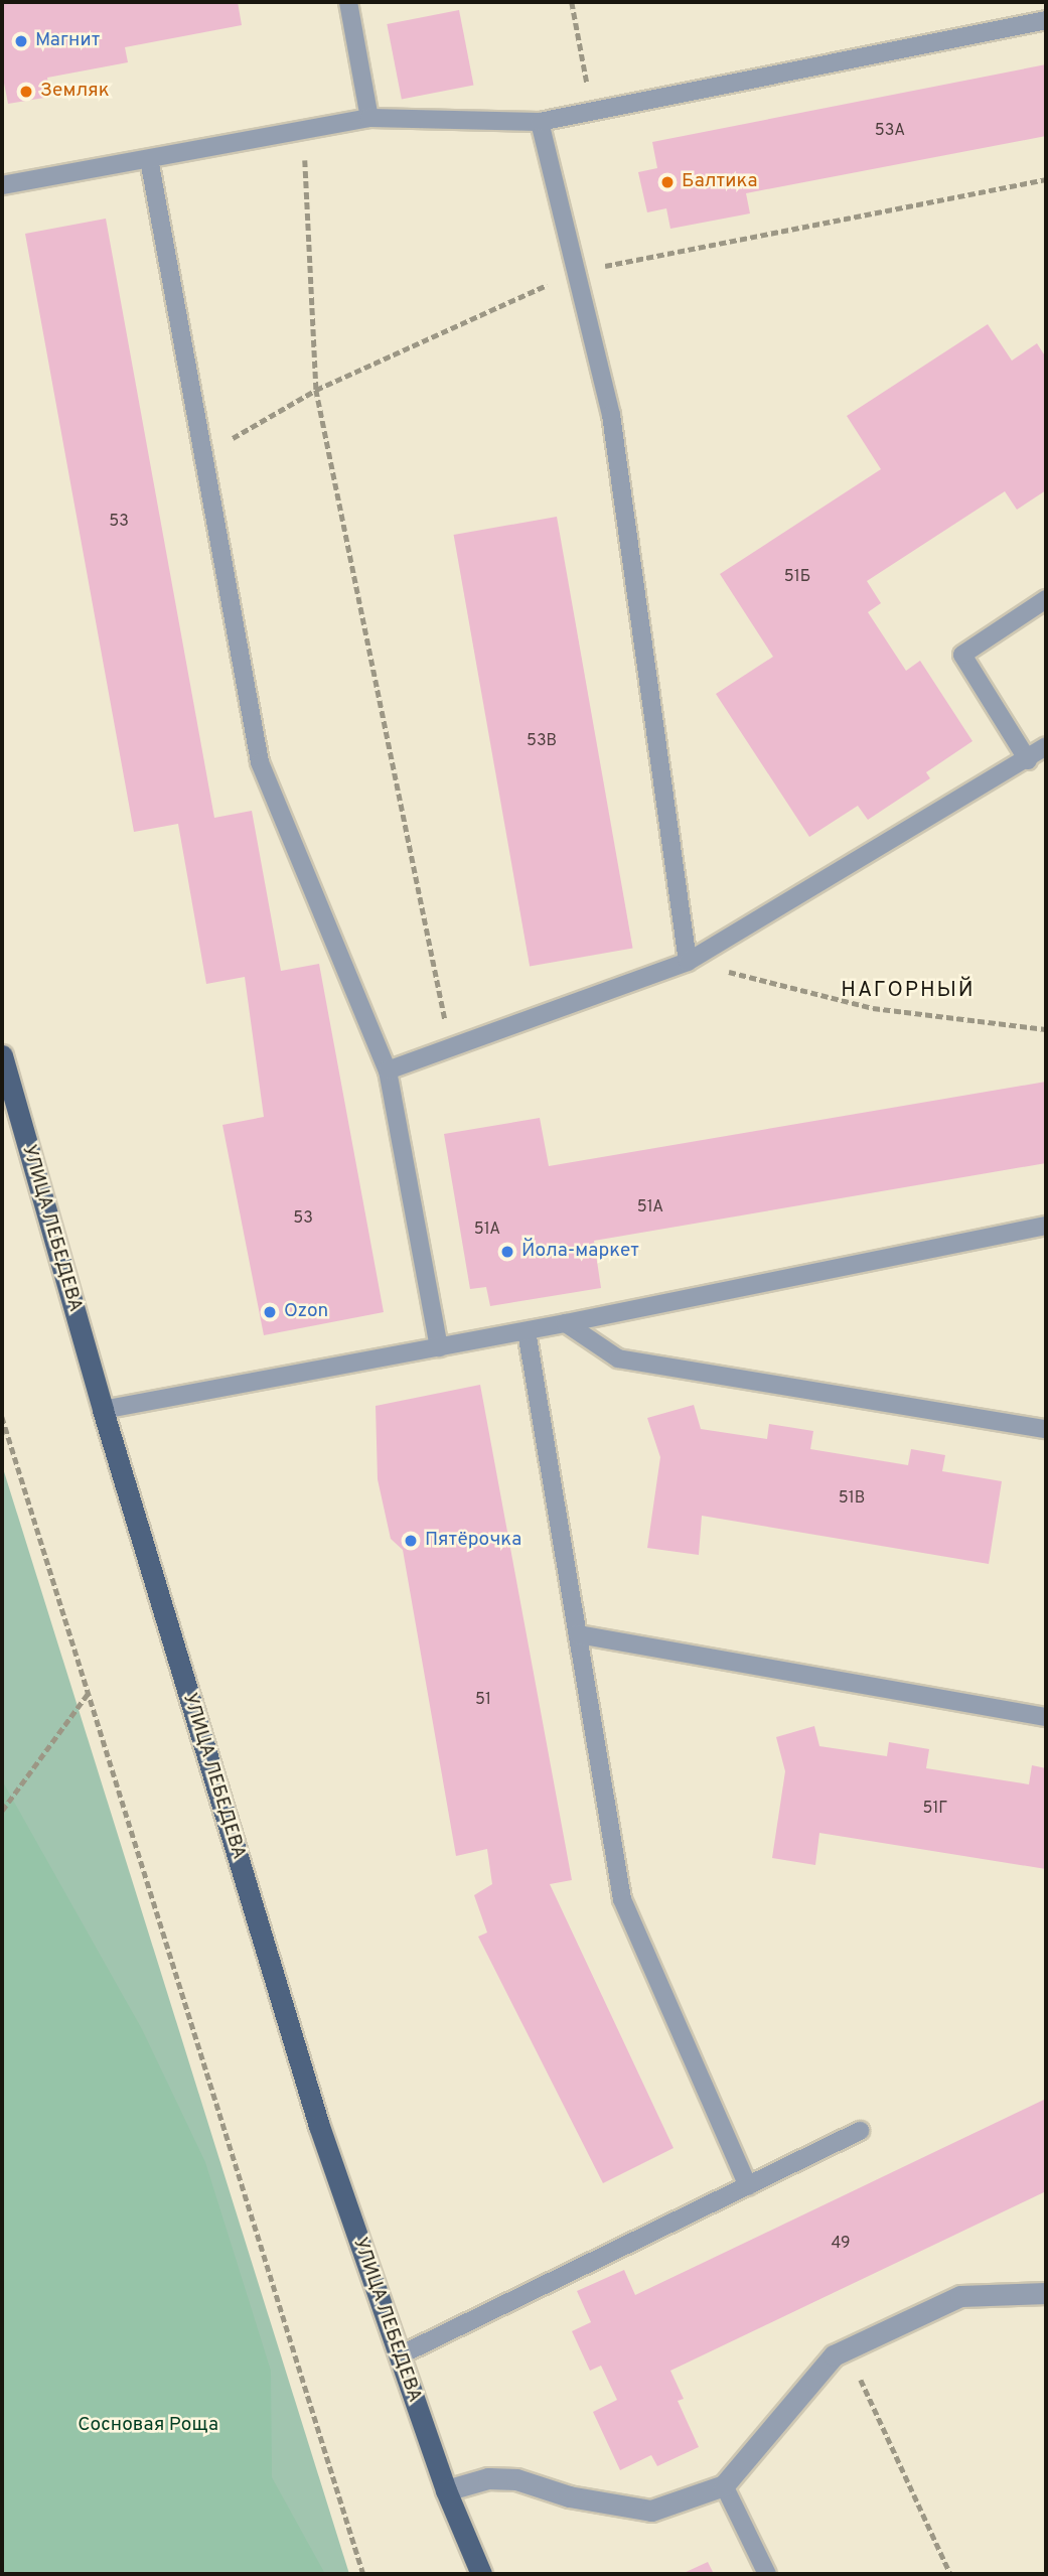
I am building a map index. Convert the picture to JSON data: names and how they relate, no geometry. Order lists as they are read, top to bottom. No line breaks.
{"streets":{"main road":["УЛИЦА ЛЕБЕДЕВА"]},"districts":["НАГОРНЫЙ"],"parks":["Сосновая Роща"],"places":["Магнит","Земляк","Балтика","Йола-маркет","Ozon","Пятёрочка"],"house_numbers":["53А","53","51Б","53В","51А","53","51А","51В","51","51Г","49"]}
